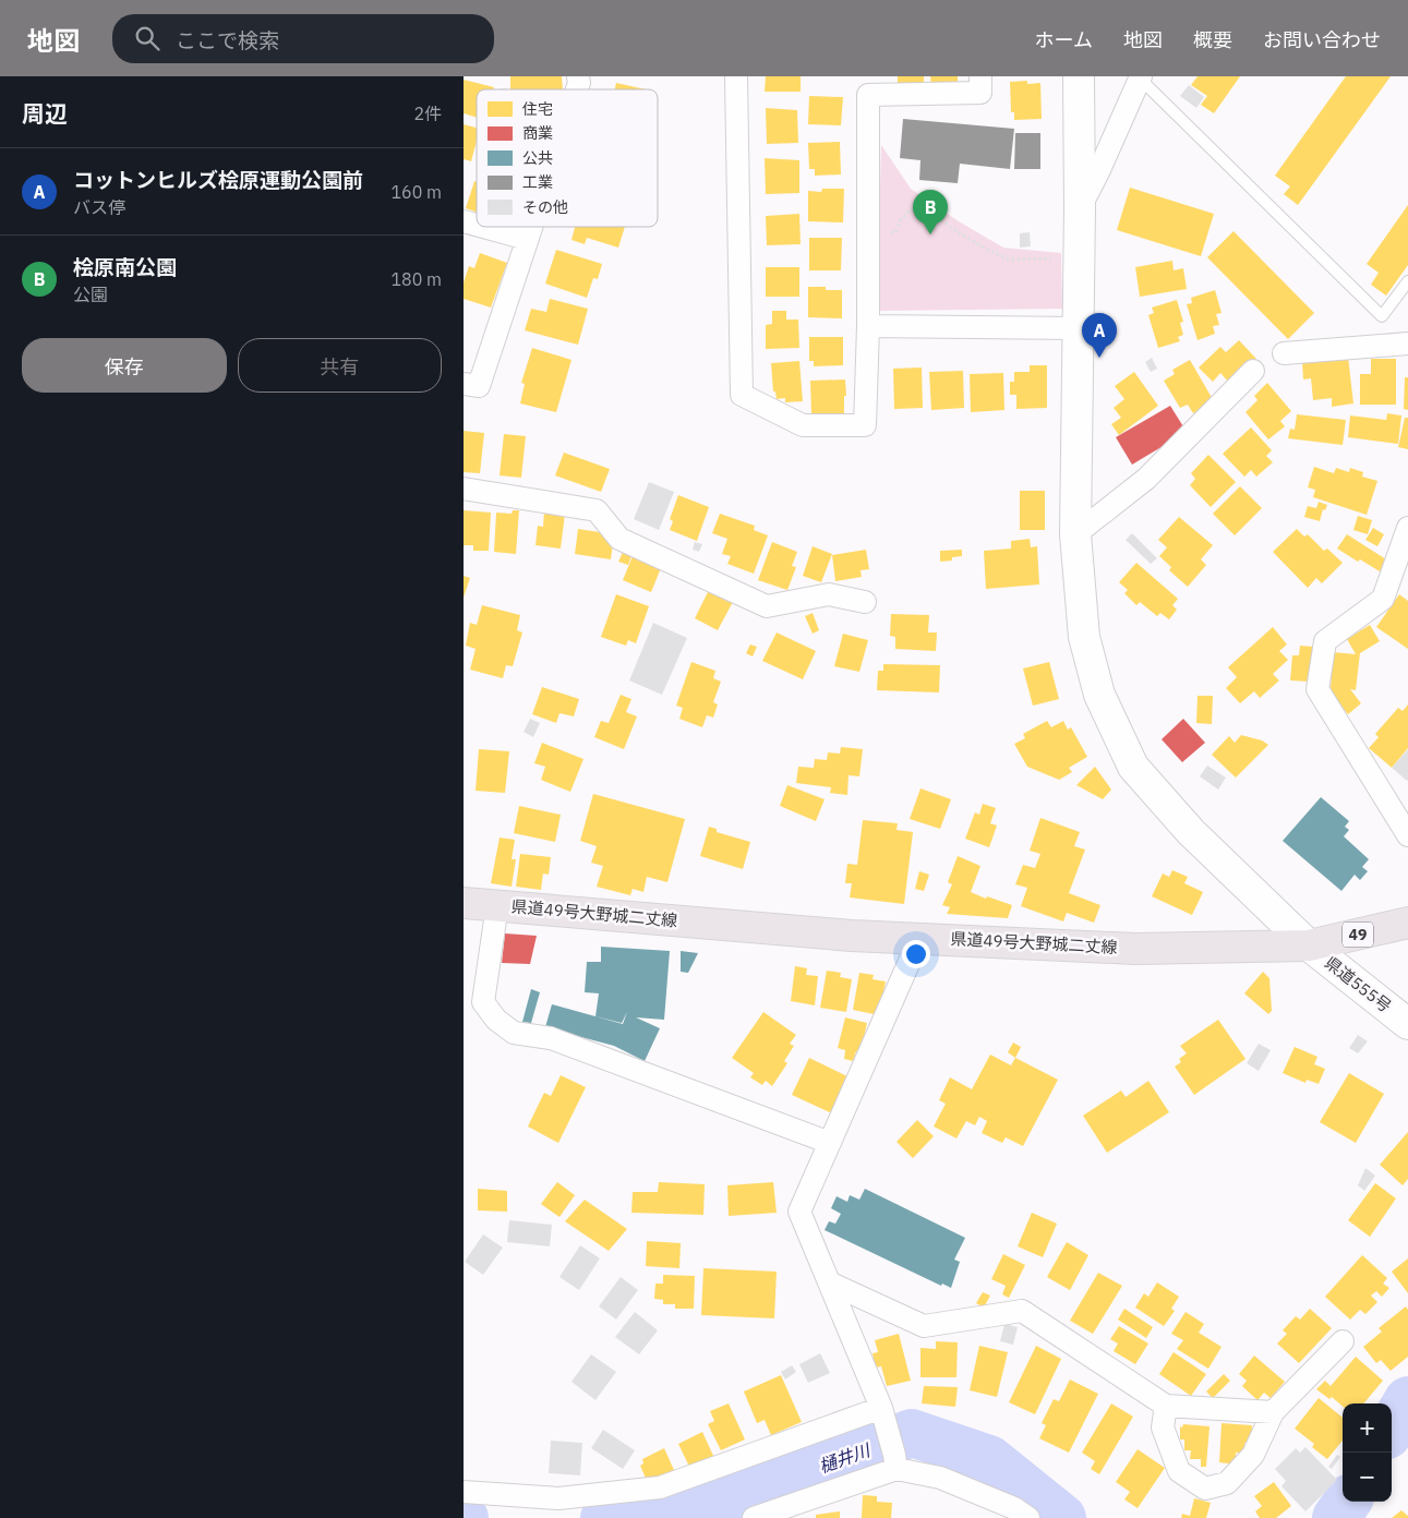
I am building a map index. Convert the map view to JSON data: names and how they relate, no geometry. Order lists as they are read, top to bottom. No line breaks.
{"streets":{"main road":["県道49号大野城二丈線","49"],"street":["県道555号"]},"crossings":[["県道49号大野城二丈線","県道555号"]],"water":["樋井川"],"legend":["住宅","商業","公共","工業","その他"],"page":{"header":"地図","search":"ここで検索","nav":["ホーム","地図","概要","お問い合わせ"],"heading":["周辺","2件"],"list":[{"mark":"A","name":"コットンヒルズ桧原運動公園前","note":"バス停","value":"160 m"},{"mark":"B","name":"桧原南公園","note":"公園","value":"180 m"}],"pins":["B","A"],"buttons":["保存","共有"],"map_buttons":["+","−"]}}
